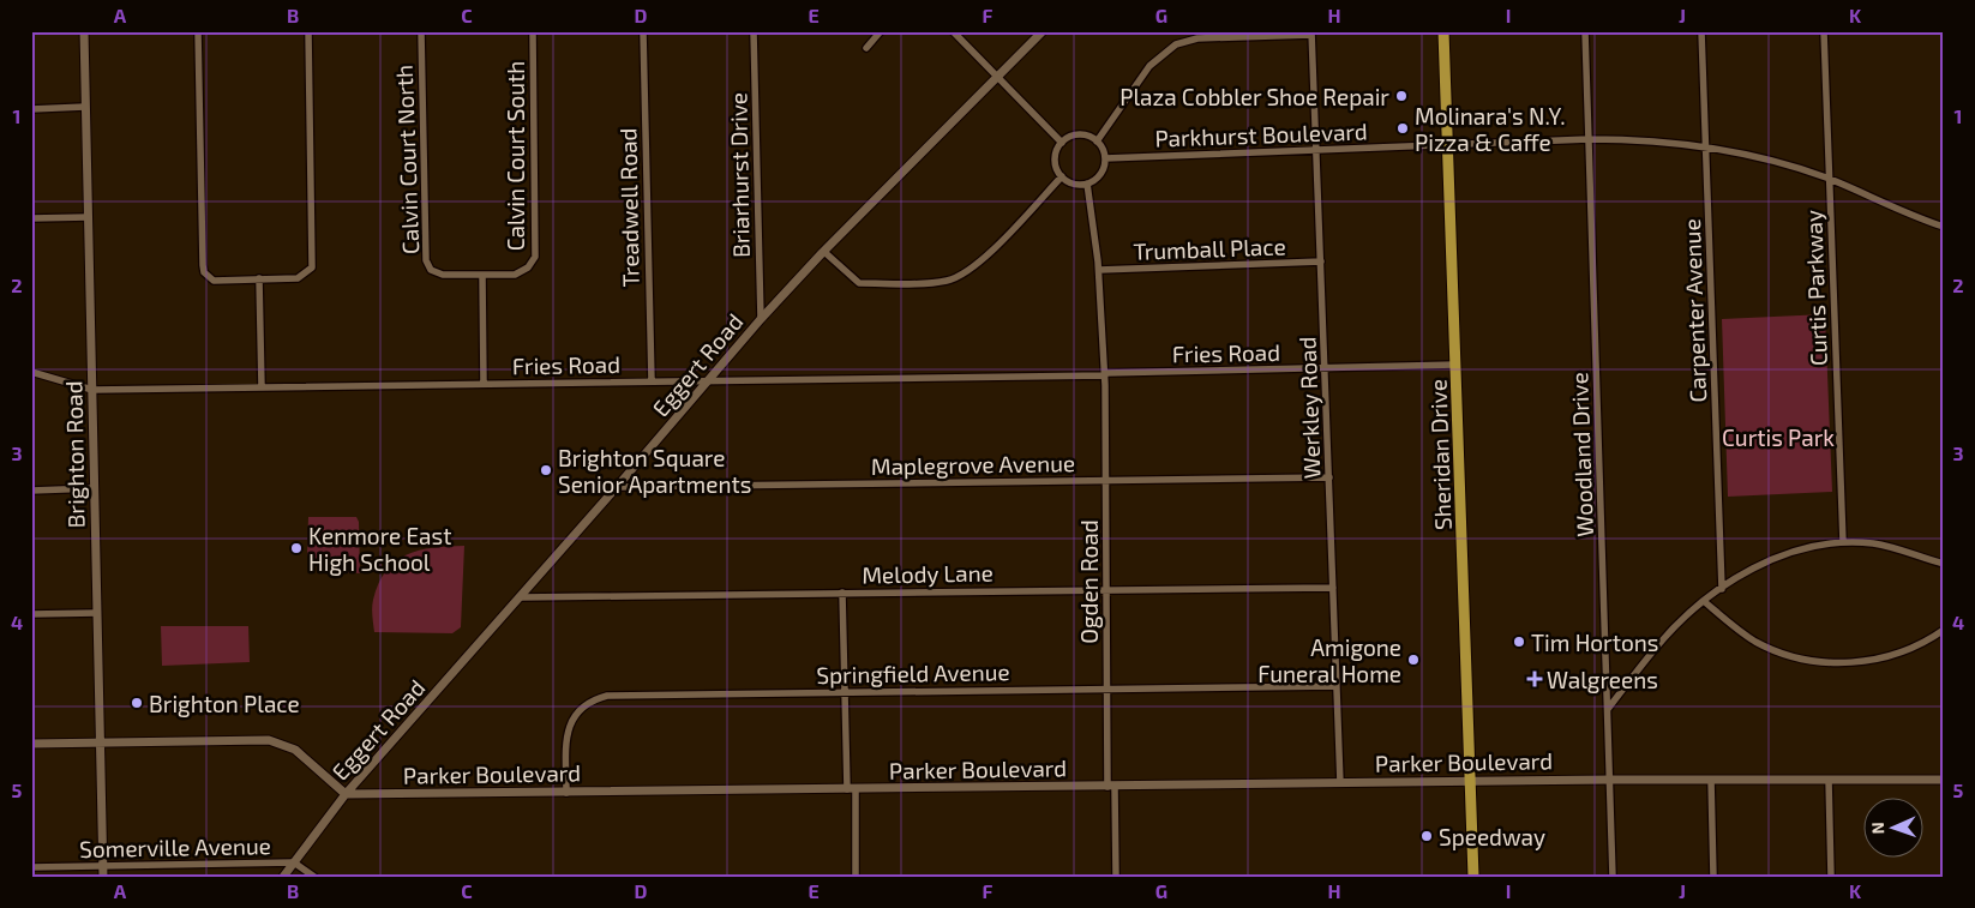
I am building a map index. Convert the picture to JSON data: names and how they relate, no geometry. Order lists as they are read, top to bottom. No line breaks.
{"streets":{"main road":["Sheridan Drive"],"street":["Parkhurst Boulevard","Calvin Court South","Calvin Court North","Briarhurst Drive","Treadwell Road","Trumball Place","Curtis Parkway","Carpenter Avenue","Fries Road","Eggert Road","Werkley Road","Brighton Road","Woodland Drive","Maplegrove Avenue","Melody Lane","Ogden Road","Springfield Avenue","Parker Boulevard","Somerville Avenue"]},"crossings":[["Parkhurst Boulevard","Curtis Parkway"],["Parkhurst Boulevard","Carpenter Avenue"],["Parkhurst Boulevard","Werkley Road"],["Parkhurst Boulevard","Sheridan Drive"],["Parkhurst Boulevard","Woodland Drive"],["Parkhurst Boulevard","Ogden Road"],["Calvin Court South","Calvin Court North"],["Briarhurst Drive","Eggert Road"],["Treadwell Road","Fries Road"],["Trumball Place","Werkley Road"],["Trumball Place","Ogden Road"],["Fries Road","Eggert Road"],["Fries Road","Werkley Road"],["Fries Road","Brighton Road"],["Fries Road","Sheridan Drive"],["Fries Road","Ogden Road"],["Eggert Road","Maplegrove Avenue"],["Eggert Road","Melody Lane"],["Eggert Road","Parker Boulevard"],["Eggert Road","Somerville Avenue"],["Werkley Road","Maplegrove Avenue"],["Werkley Road","Melody Lane"],["Werkley Road","Springfield Avenue"],["Werkley Road","Parker Boulevard"],["Brighton Road","Somerville Avenue"],["Sheridan Drive","Parker Boulevard"],["Woodland Drive","Parker Boulevard"],["Maplegrove Avenue","Ogden Road"],["Melody Lane","Ogden Road"],["Ogden Road","Springfield Avenue"],["Ogden Road","Parker Boulevard"],["Springfield Avenue","Parker Boulevard"]],"parks":["Curtis Park"],"places":{"other":["Plaza Cobbler Shoe Repair","Molinara's N.Y. Pizza & Caffe","Brighton Square Senior Apartments","Kenmore East High School","Tim Hortons","Amigone Funeral Home","Brighton Place","Speedway"],"health":["Walgreens"]},"north":"left","grid":{"columns":["A","B","C","D","E","F","G","H","I","J","K"],"rows":["1","2","3","4","5"]}}
